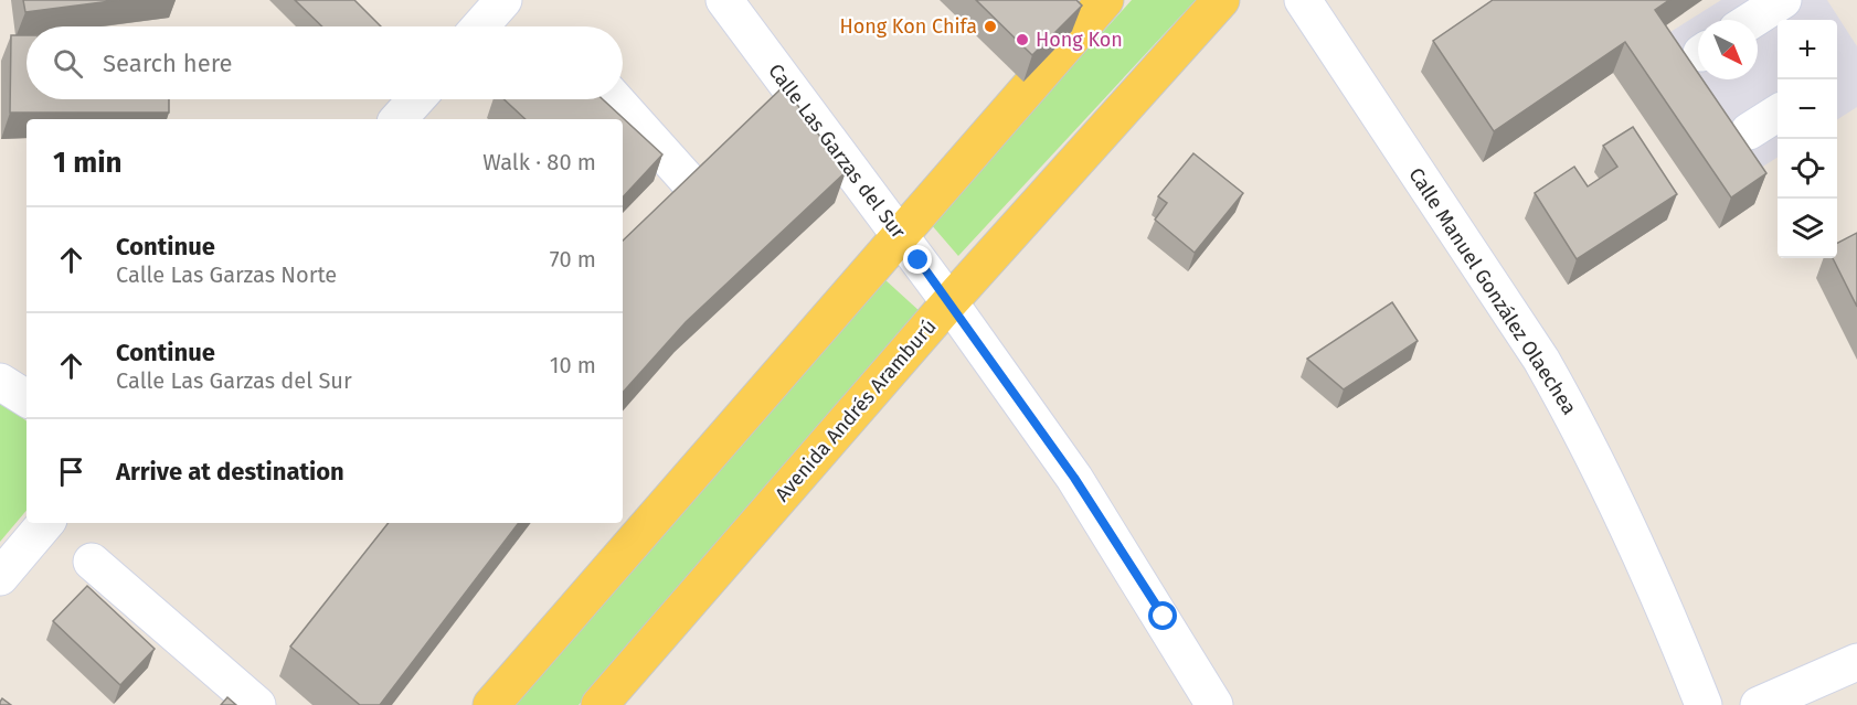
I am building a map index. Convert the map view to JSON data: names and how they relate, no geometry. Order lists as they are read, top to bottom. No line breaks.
{"streets":{"main road":["Avenida Andrés Aramburú"],"street":["Calle Las Garzas del Sur","Calle Manuel González Olaechea"]},"crossings":[["Calle Las Garzas del Sur","Avenida Andrés Aramburú"]],"places":["Hong Kon Chifa","Hong Kon"],"north":"bottom right","page":{"map_buttons":["+","−"],"search":"Search here","heading":["1 min","Walk · 80 m"],"list":[["Continue","Calle Las Garzas Norte","70 m"],["Continue","Calle Las Garzas del Sur","10 m"],"Arrive at destination"]}}
